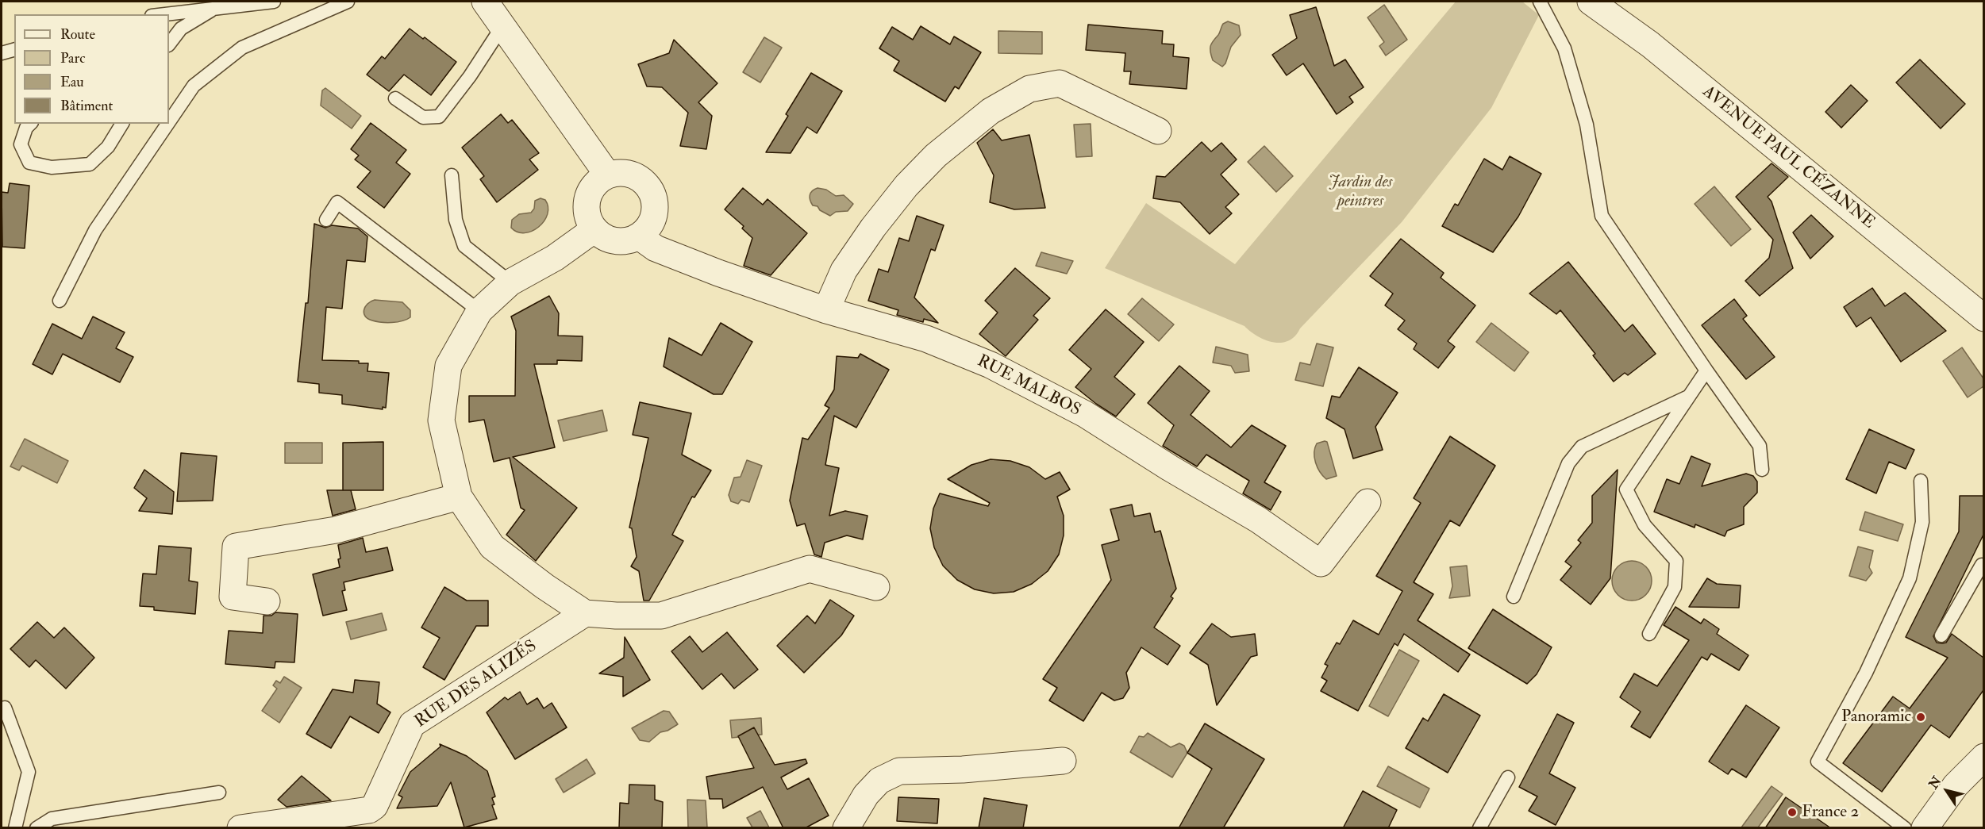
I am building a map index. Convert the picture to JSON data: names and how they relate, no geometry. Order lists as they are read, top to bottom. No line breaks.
{"streets":{"street":["AVENUE PAUL CÉZANNE","RUE MALBOS","RUE DES ALIZÉS"]},"parks":["Jardin des peintres"],"places":["Panoramic","France 2"],"legend":["Route","Parc","Eau","Bâtiment"],"north":"top left"}
